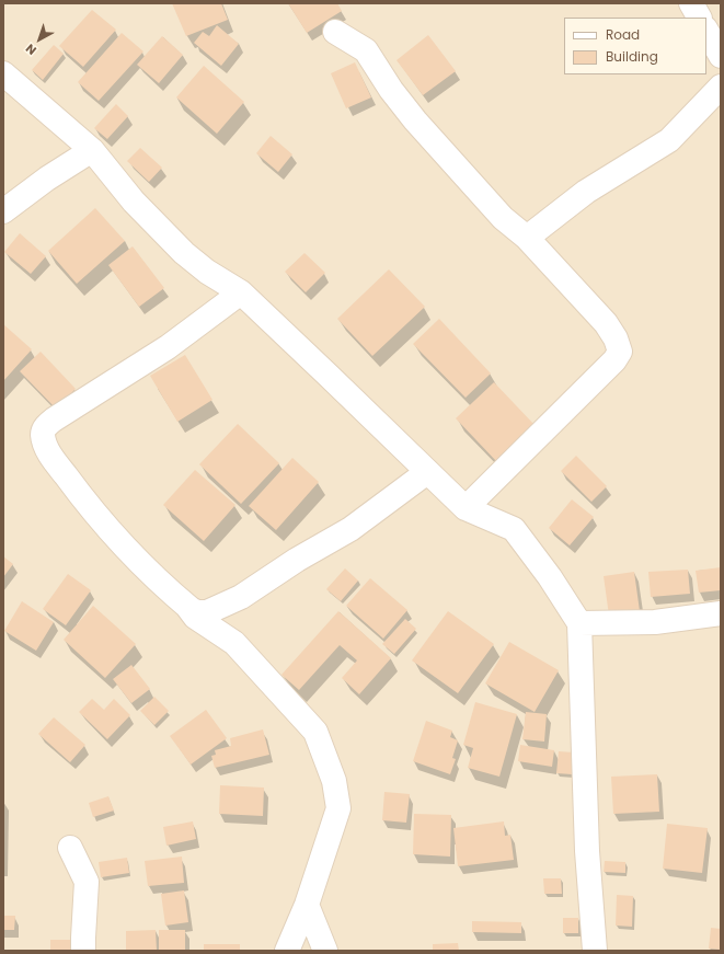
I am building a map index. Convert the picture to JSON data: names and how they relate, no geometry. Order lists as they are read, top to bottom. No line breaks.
{"legend":["Road","Building"],"north":"bottom left"}
